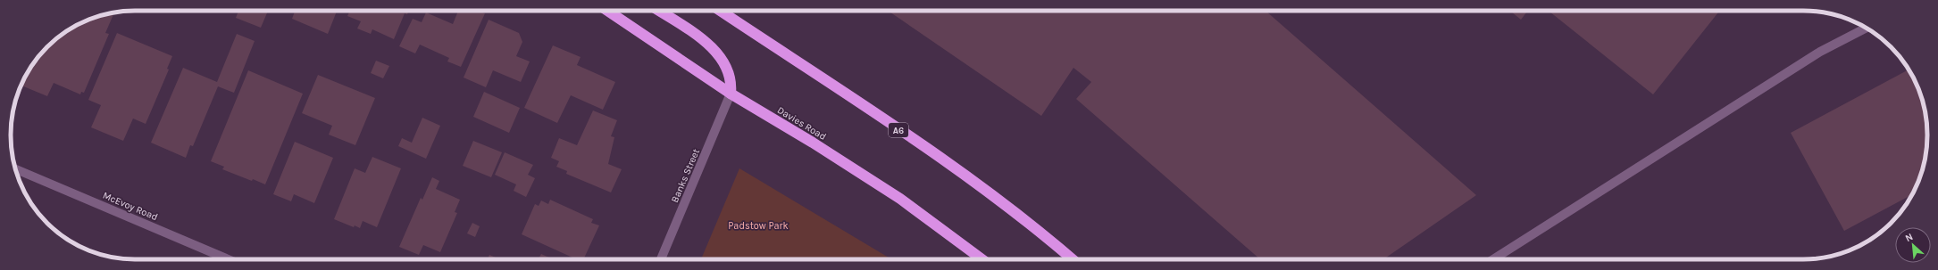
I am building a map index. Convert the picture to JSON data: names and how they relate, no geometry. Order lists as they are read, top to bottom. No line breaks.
{"streets":{"highway":["Davies Road","A6"],"street":["Banks Street","McEvoy Road"]},"crossings":[["Davies Road","Banks Street"]],"parks":["Padstow Park"],"north":"top left"}
